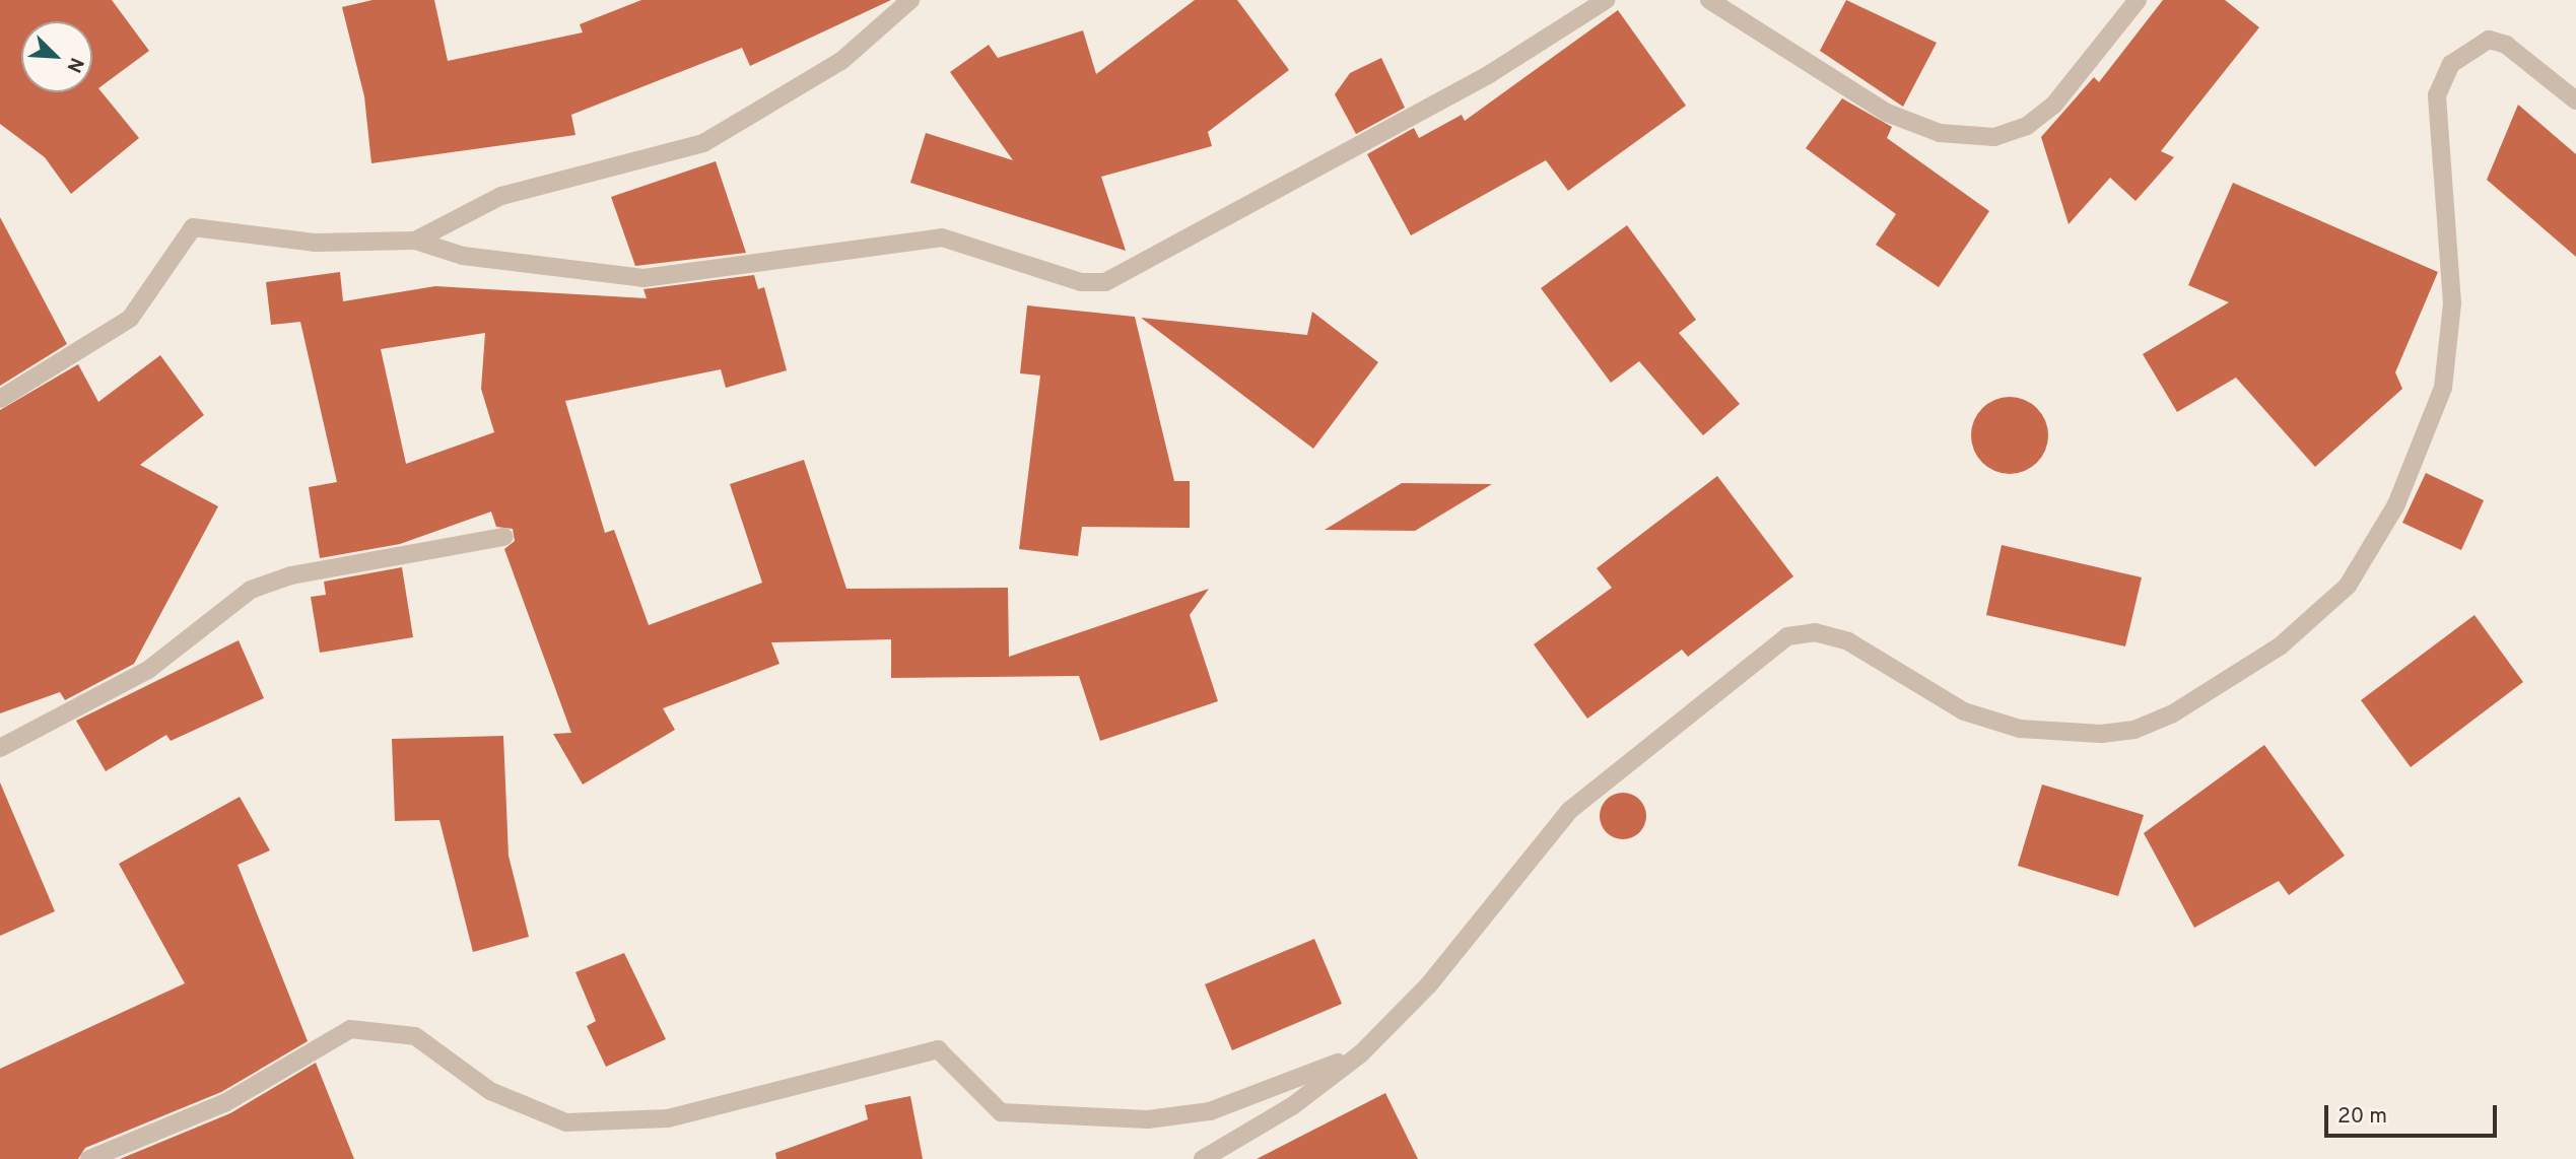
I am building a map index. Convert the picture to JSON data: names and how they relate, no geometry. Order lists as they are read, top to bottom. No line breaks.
{"scale_bar":"20 m","north":"bottom right"}
